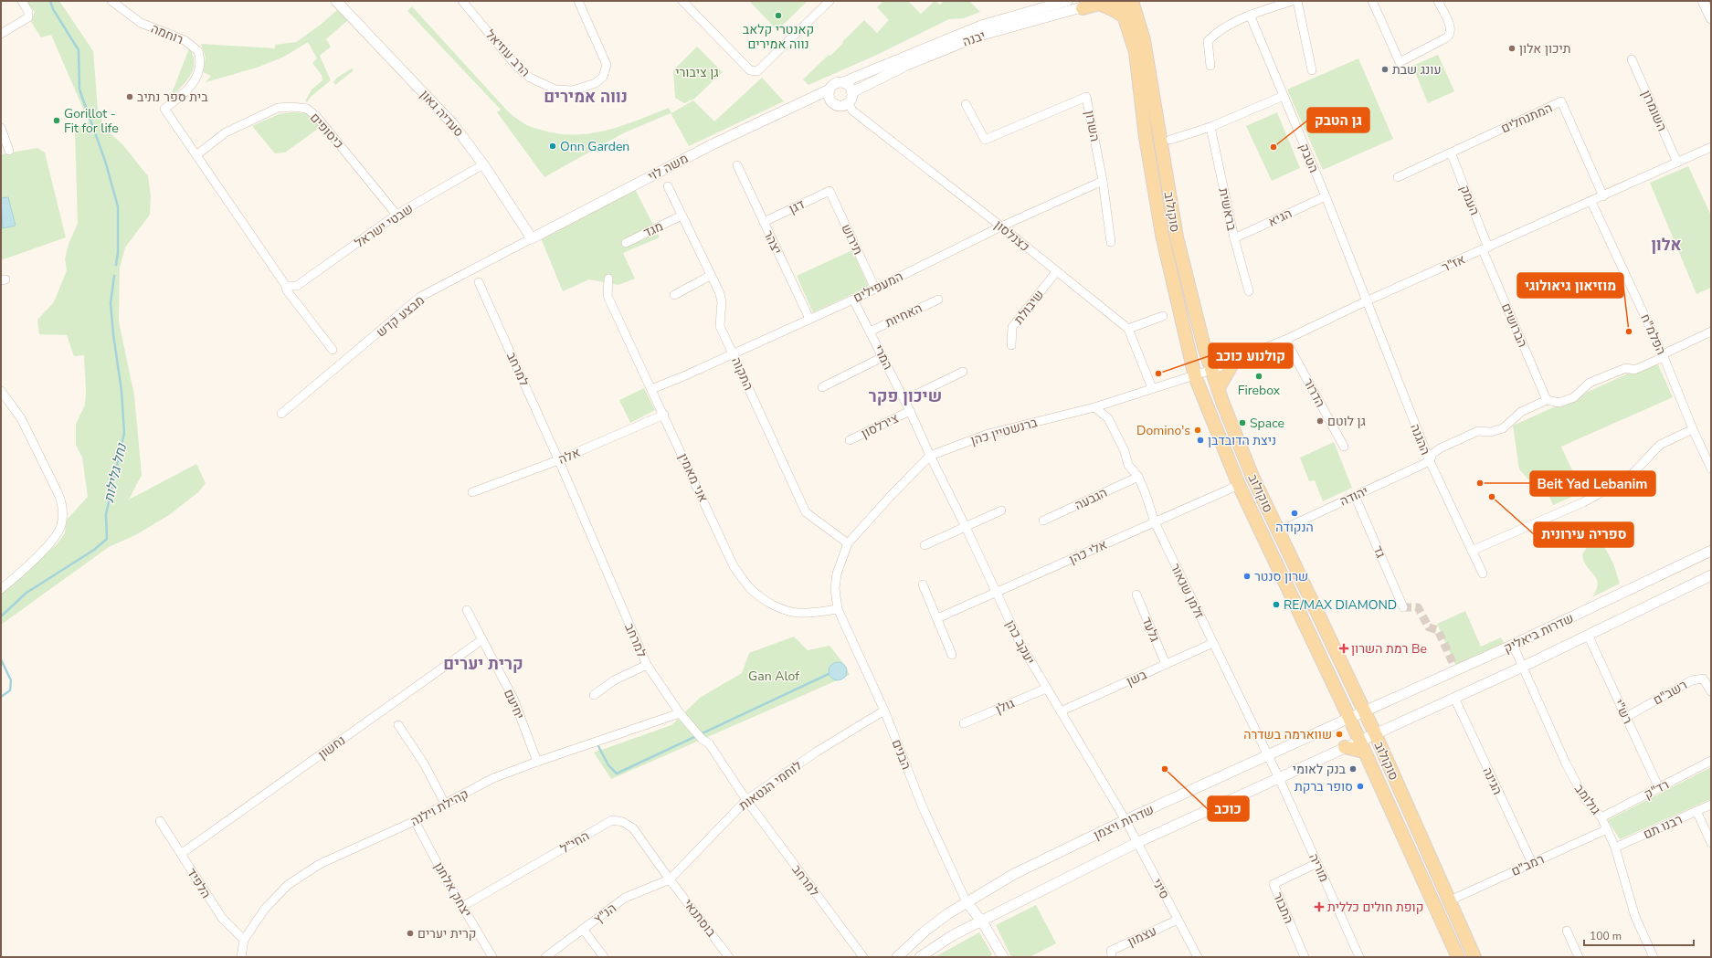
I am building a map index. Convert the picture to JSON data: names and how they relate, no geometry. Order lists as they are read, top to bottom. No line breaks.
{"streets":{"main road":["סוקולוב"],"street":["רוחמה","יבנה","הרב עוזיאל","השומרון","סעדיה גאון","המתנחלים","השרון","כיסופים","הטבק","משה לוי","העמק","דגן","בראשית","הגיא","שבטי ישראל","מגד","כצנלסון","תירוש","יצהר","אז\"ר","המעפילים","שיבולת","האחיות","מבצע קדש","הברושים","הפלמ\"ח","המרי","למרחב","התקוה","הדרור","צירלסון","ברנשטיין כהן","ההגנה","אלה","אני מאמין","יהודה","הגבעה","אלי כהן","גד","זלמן שנאור","גלעד","שדרות ביאליק","יעקב כהן","בשן","רשב\"ם","יחיעם","גולן","רש\"י","נחשון","הבנים","הגינה","לוחמי הגטאות","רד\"ק","גולומב","קהילת וילנה","שדרות ויצמן","רבנו תם","החי\"ל","רמב\"ם","מוריה","הלפיד","סיני","יצחק אלחנן","התבור","הנ\"ץ","בוסתנאי","עצמון"]},"crossings":[["רוחמה","כיסופים"],["יבנה","משה לוי"],["יבנה","כצנלסון"],["השומרון","אז\"ר"],["סעדיה גאון","משה לוי"],["סעדיה גאון","שבטי ישראל"],["סעדיה גאון","מבצע קדש"],["המתנחלים","העמק"],["המתנחלים","אז\"ר"],["השרון","המעפילים"],["כיסופים","שבטי ישראל"],["הטבק","הגיא"],["הטבק","אז\"ר"],["הטבק","ההגנה"],["משה לוי","כצנלסון"],["משה לוי","מבצע קדש"],["העמק","אז\"ר"],["העמק","הברושים"],["דגן","תירוש"],["דגן","יצהר"],["בראשית","הגיא"],["סוקולוב","אז\"ר"],["סוקולוב","ברנשטיין כהן"],["סוקולוב","יהודה"],["סוקולוב","אלי כהן"],["סוקולוב","שדרות ביאליק"],["סוקולוב","שדרות ויצמן"],["סוקולוב","רמב\"ם"],["מגד","התקוה"],["כצנלסון","המעפילים"],["כצנלסון","שיבולת"],["כצנלסון","ברנשטיין כהן"],["תירוש","המעפילים"],["יצהר","המעפילים"],["אז\"ר","הברושים"],["אז\"ר","הפלמ\"ח"],["אז\"ר","הדרור"],["אז\"ר","ברנשטיין כהן"],["אז\"ר","ההגנה"],["המעפילים","המרי"],["המעפילים","התקוה"],["המעפילים","אני מאמין"],["האחיות","המרי"],["המרי","צירלסון"],["המרי","ברנשטיין כהן"],["המרי","יעקב כהן"],["למרחב","אלה"],["למרחב","לוחמי הגטאות"],["למרחב","קהילת וילנה"],["התקוה","ברנשטיין כהן"],["התקוה","הבנים"],["ברנשטיין כהן","זלמן שנאור"],["ברנשטיין כהן","יעקב כהן"],["ברנשטיין כהן","הבנים"],["ההגנה","יהודה"],["אלה","אני מאמין"],["אני מאמין","הבנים"],["יהודה","גד"],["הגבעה","זלמן שנאור"],["אלי כהן","זלמן שנאור"],["אלי כהן","יעקב כהן"],["זלמן שנאור","בשן"],["זלמן שנאור","שדרות ויצמן"],["זלמן שנאור","מוריה"],["גלעד","בשן"],["שדרות ביאליק","רש\"י"],["שדרות ביאליק","הגינה"],["שדרות ביאליק","גולומב"],["שדרות ביאליק","שדרות ויצמן"],["יעקב כהן","בשן"],["יעקב כהן","גולן"],["יעקב כהן","שדרות ויצמן"],["יעקב כהן","סיני"],["רשב\"ם","רש\"י"],["יחיעם","נחשון"],["יחיעם","קהילת וילנה"],["רש\"י","רד\"ק"],["נחשון","הלפיד"],["הבנים","לוחמי הגטאות"],["הבנים","שדרות ויצמן"],["הגינה","רמב\"ם"],["לוחמי הגטאות","החי\"ל"],["לוחמי הגטאות","הנ\"ץ"],["לוחמי הגטאות","בוסתנאי"],["רד\"ק","גולומב"],["גולומב","רבנו תם"],["גולומב","רמב\"ם"],["קהילת וילנה","הלפיד"],["קהילת וילנה","יצחק אלחנן"],["שדרות ויצמן","מוריה"],["שדרות ויצמן","סיני"],["החי\"ל","יצחק אלחנן"],["החי\"ל","הנ\"ץ"],["החי\"ל","בוסתנאי"],["מוריה","התבור"],["סיני","עצמון"],["הנ\"ץ","בוסתנאי"]],"districts":["נווה אמירים","אלון","שיכון פקר","קרית יערים"],"water":["נחל גלילות"],"parks":["גן ציבורי","Gan Alof"],"places":{"other":["קאנטרי קלאב נווה אמירים","תיכון אלון","עונג שבת","בית ספר נתיב","Gorillot - Fit for life","Onn Garden","גן הטבק","מוזיאון גיאולוגי","קולנוע כוכב","Firebox","גן לוטם","Space","Domino's","ניצת הדובדבן","Beit Yad Lebanim","ספריה עירונית","הנקודה","שרון סנטר","RE/MAX DIAMOND","שווארמה בשדרה","כוכב","בנק לאומי","סופר ברקת","קרית יערים"],"health":["רמת השרון Be","קופת חולים כללית"]},"scale_bar":"100 m"}
